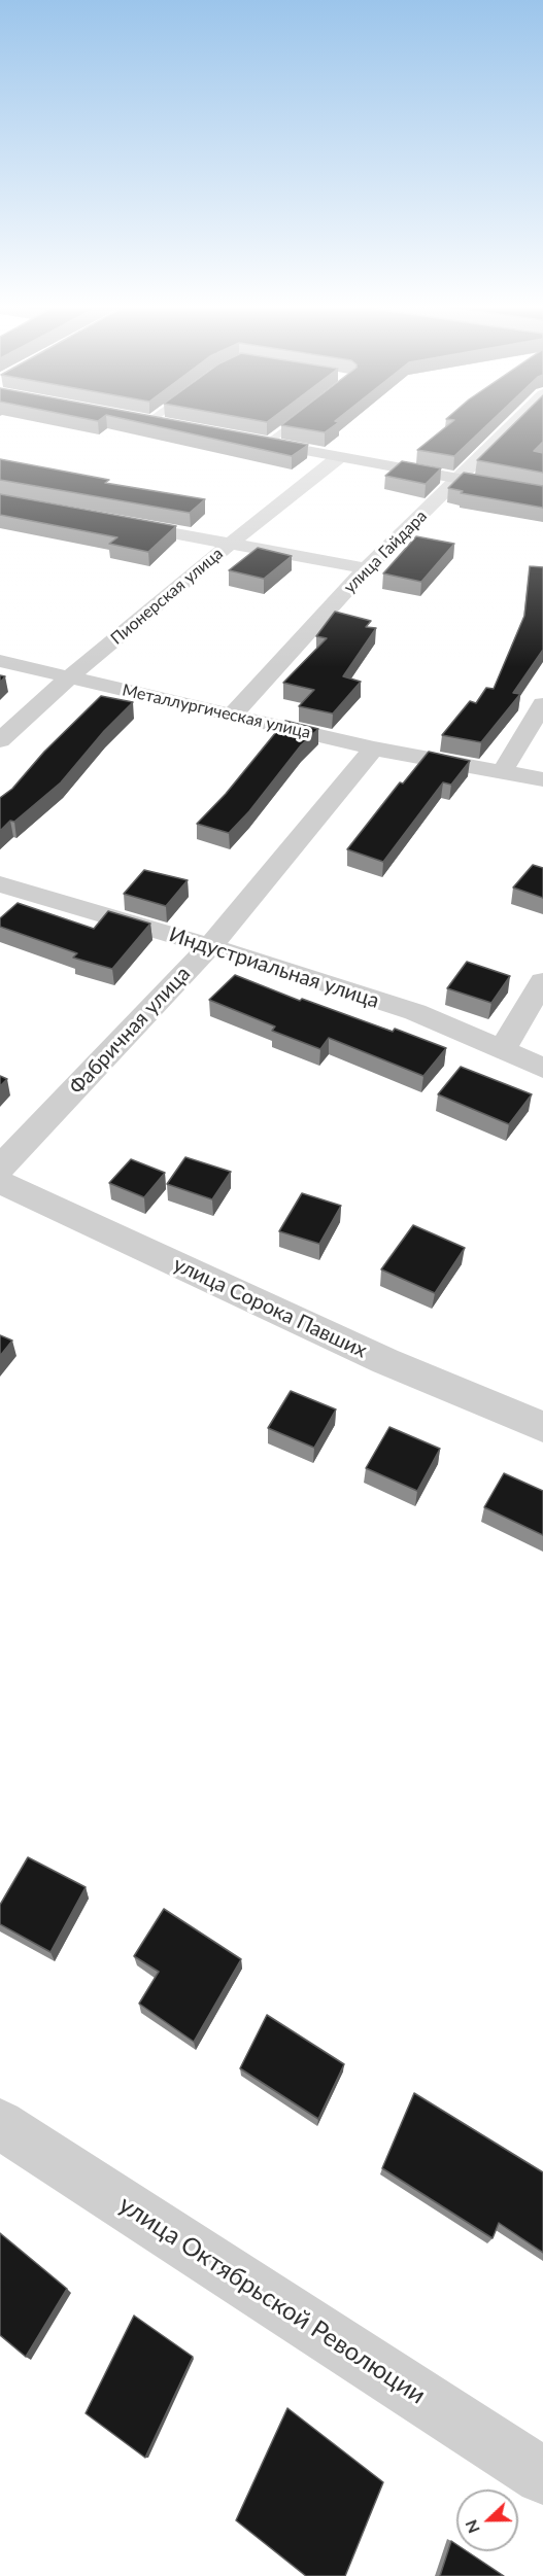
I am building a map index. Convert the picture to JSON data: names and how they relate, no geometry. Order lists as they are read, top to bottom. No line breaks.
{"streets":{"street":["улица Гайдара","Пионерская улица","Металлургическая улица","Индустриальная улица","Фабричная улица","улица Сорока Павших","улица Октябрьской Революции"]},"crossings":[["улица Гайдара","Металлургическая улица"],["Пионерская улица","Металлургическая улица"],["Металлургическая улица","Фабричная улица"],["Индустриальная улица","Фабричная улица"]],"north":"left"}
